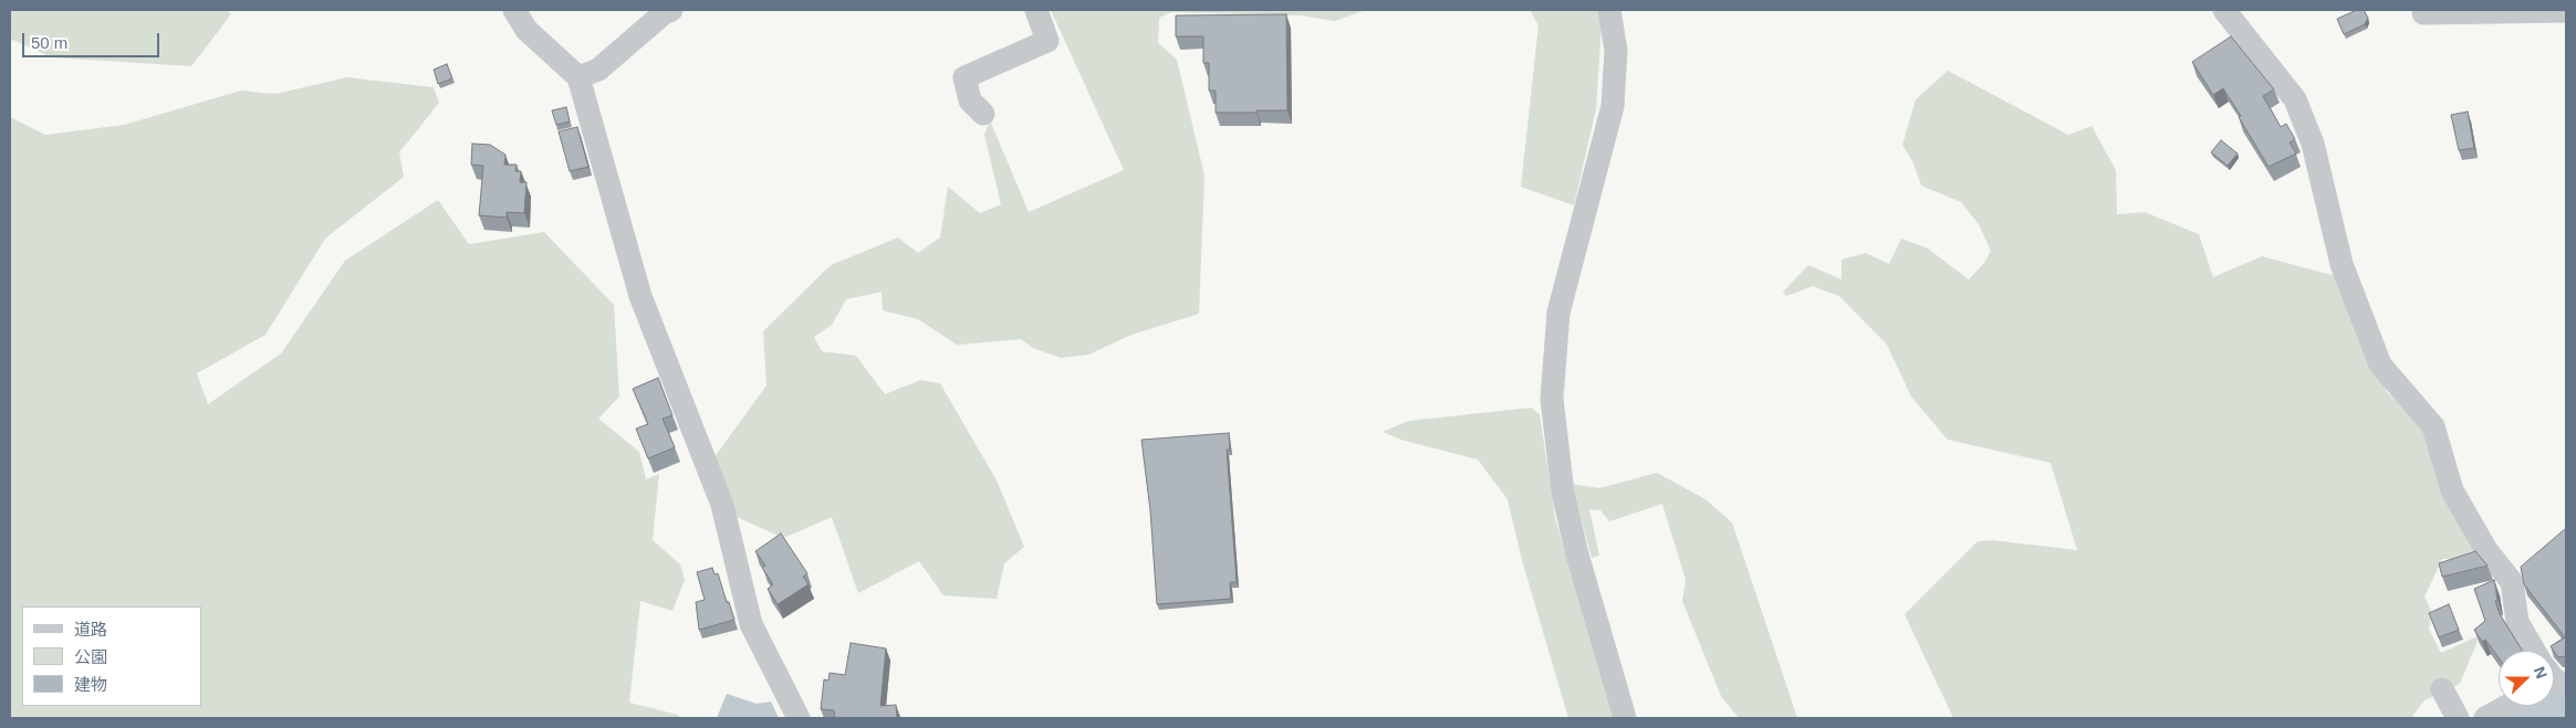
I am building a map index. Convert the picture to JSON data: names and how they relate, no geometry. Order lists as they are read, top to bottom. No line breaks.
{"legend":["道路","公園","建物"],"scale_bar":"50 m","north":"right"}
